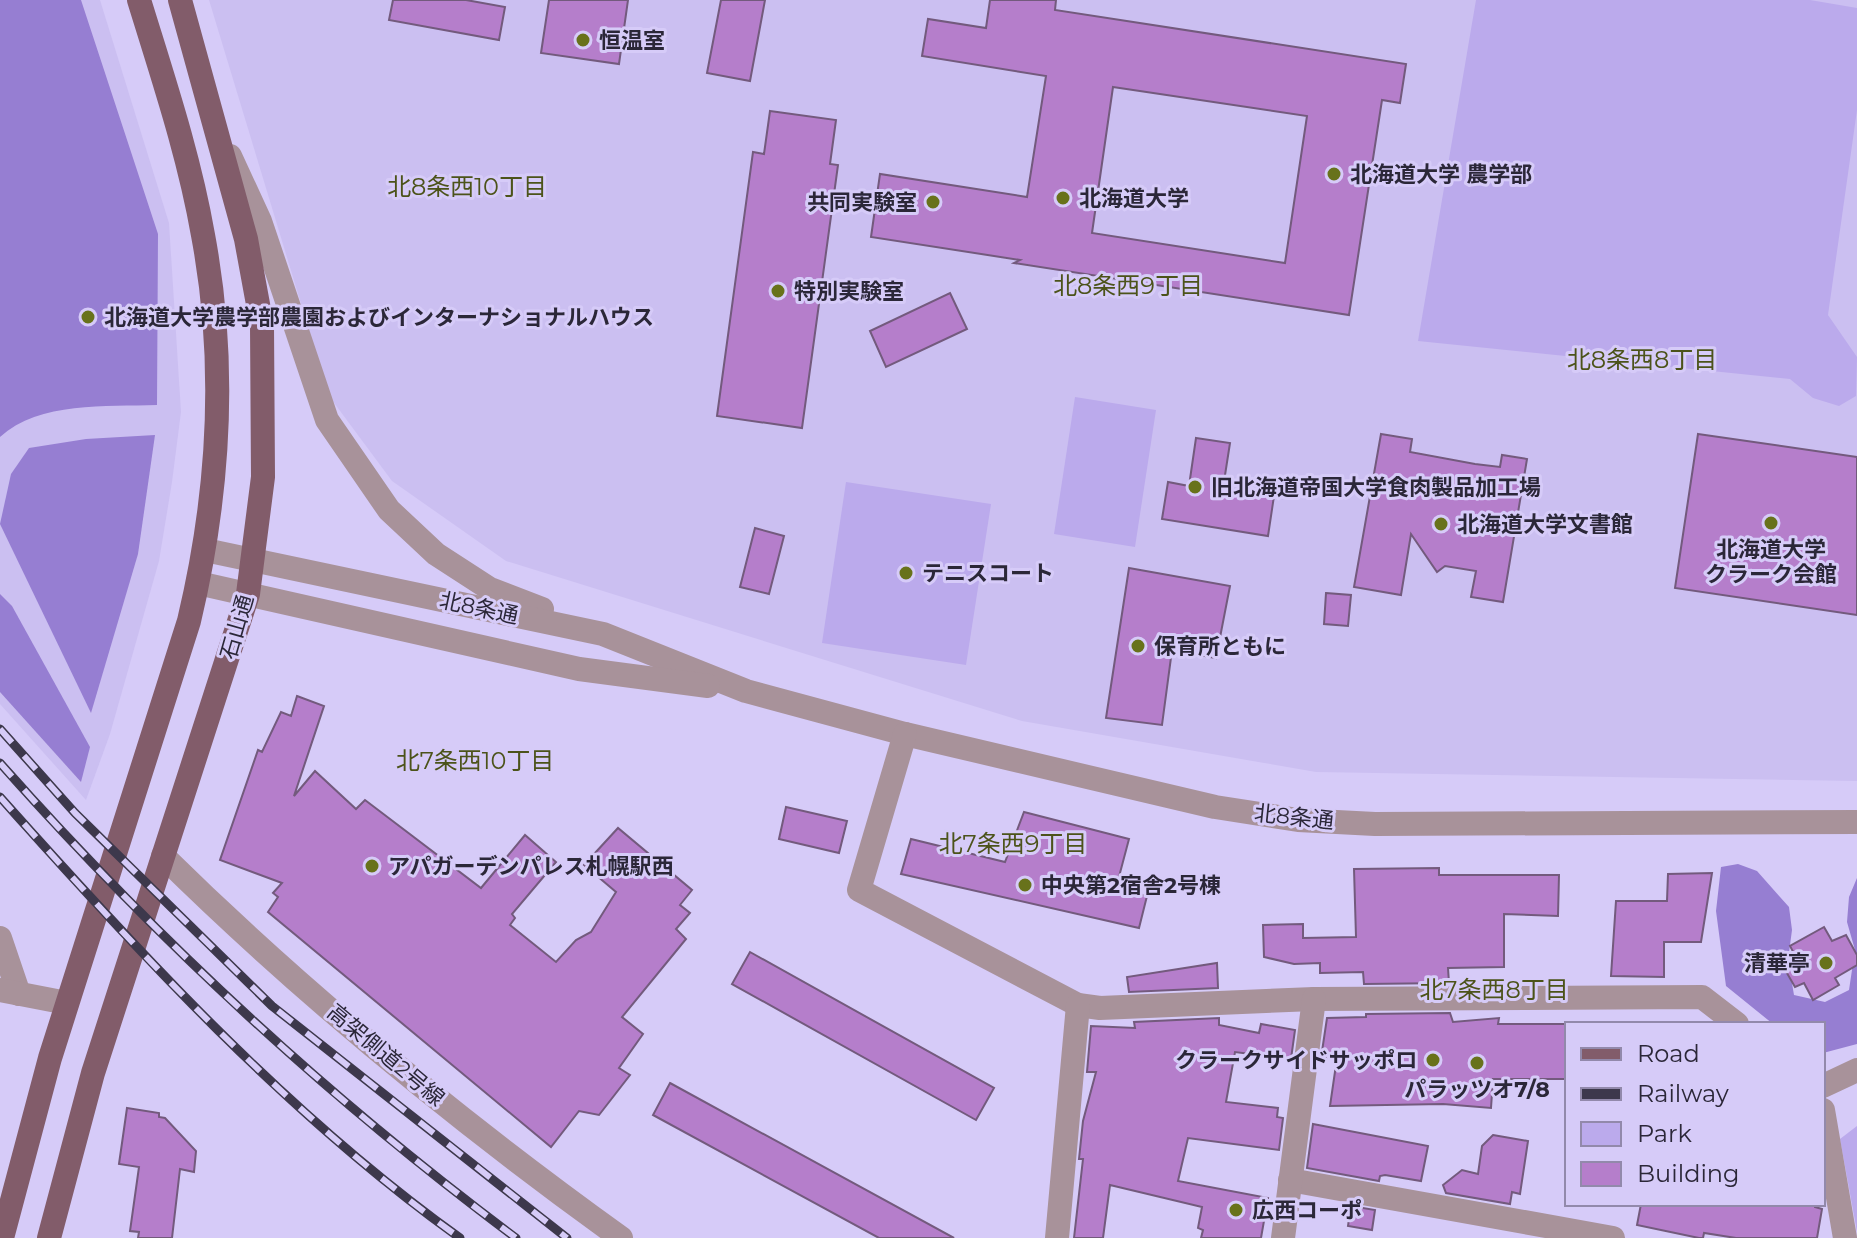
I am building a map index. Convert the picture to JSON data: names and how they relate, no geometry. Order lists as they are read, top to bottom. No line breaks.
{"streets":{"main road":["石山通"],"street":["北8条通","高架側道2号線"]},"crossings":[["北8条通","石山通"],["石山通","高架側道2号線"]],"districts":["北8条西10丁目","北8条西9丁目","北8条西8丁目","北7条西10丁目","北7条西9丁目","北7条西8丁目"],"places":["恒温室","北海道大学 農学部","北海道大学","共同実験室","特別実験室","北海道大学農学部農園およびインターナショナルハウス","旧北海道帝国大学食肉製品加工場","北海道大学 クラーク会館","北海道大学文書館","テニスコート","保育所ともに","アパガーデンパレス札幌駅西","中央第2宿舎2号棟","清華亭","クラークサイドサッポロ","パラッツオ7/8","広西コーポ"],"legend":["Road","Railway","Park","Building"]}
